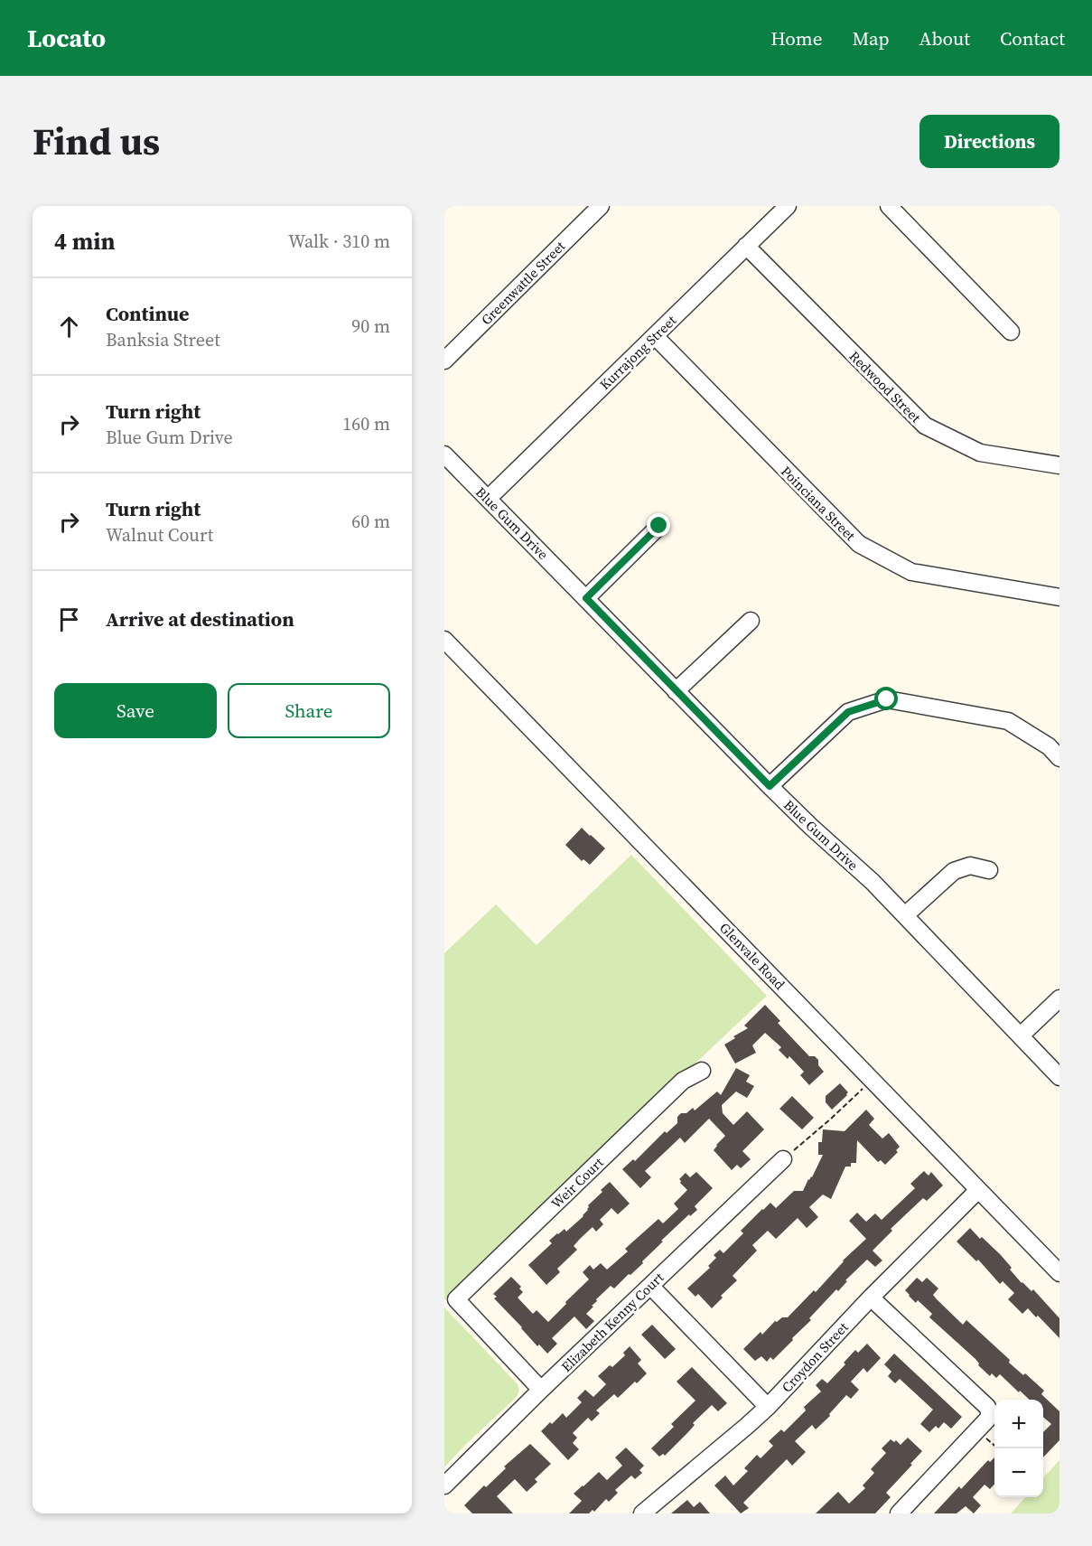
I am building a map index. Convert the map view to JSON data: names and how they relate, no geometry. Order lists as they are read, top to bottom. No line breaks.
{"streets":{"street":["Greenwattle Street","Kurrajong Street","Redwood Street","Poinciana Street","Blue Gum Drive","Glenvale Road","Weir Court","Elizabeth Kenny Court","Croydon Street"]},"crossings":[["Kurrajong Street","Redwood Street"],["Kurrajong Street","Poinciana Street"],["Kurrajong Street","Blue Gum Drive"],["Glenvale Road","Croydon Street"],["Weir Court","Elizabeth Kenny Court"]],"page":{"header":"Locato","nav":["Home","Map","About","Contact"],"title":"Find us","buttons":["Directions",["Save","Share"]],"heading":["4 min","Walk · 310 m"],"list":[["Continue","Banksia Street","90 m"],["Turn right","Blue Gum Drive","160 m"],["Turn right","Walnut Court","60 m"],"Arrive at destination"],"map_buttons":["+","−"]}}
